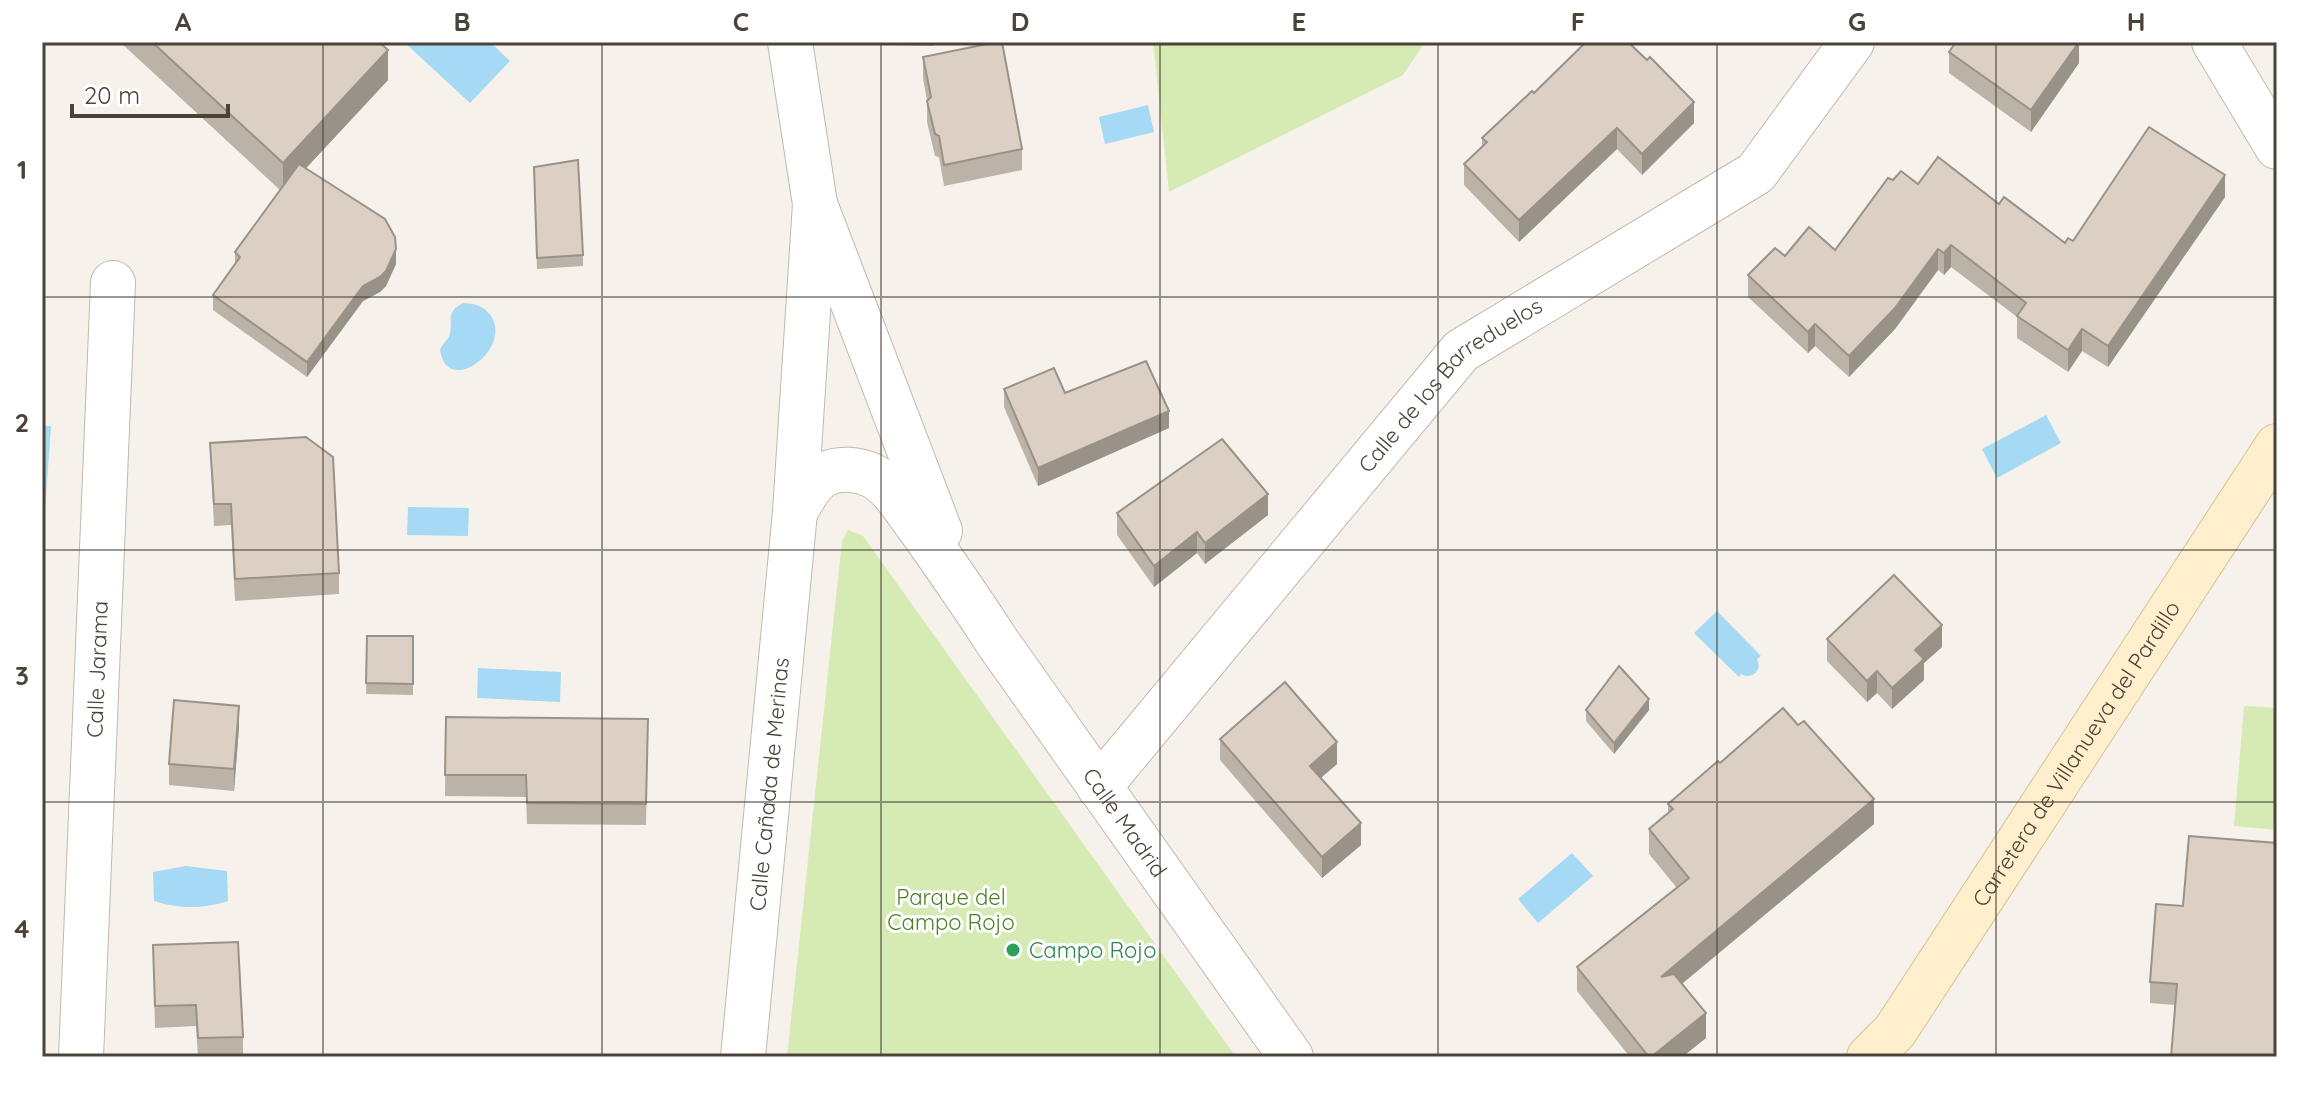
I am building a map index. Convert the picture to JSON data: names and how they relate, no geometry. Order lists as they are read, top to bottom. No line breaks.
{"streets":{"street":["Calle de los Barreduelos","Calle Jarama","Carretera de Villanueva del Pardillo","Calle Cañada de Merinas","Calle Madrid"]},"crossings":[["Calle de los Barreduelos","Calle Madrid"],["Calle Cañada de Merinas","Calle Madrid"]],"parks":["Parque del Campo Rojo"],"places":["Campo Rojo"],"scale_bar":"20 m","grid":{"columns":["A","B","C","D","E","F","G","H"],"rows":["1","2","3","4"]}}
